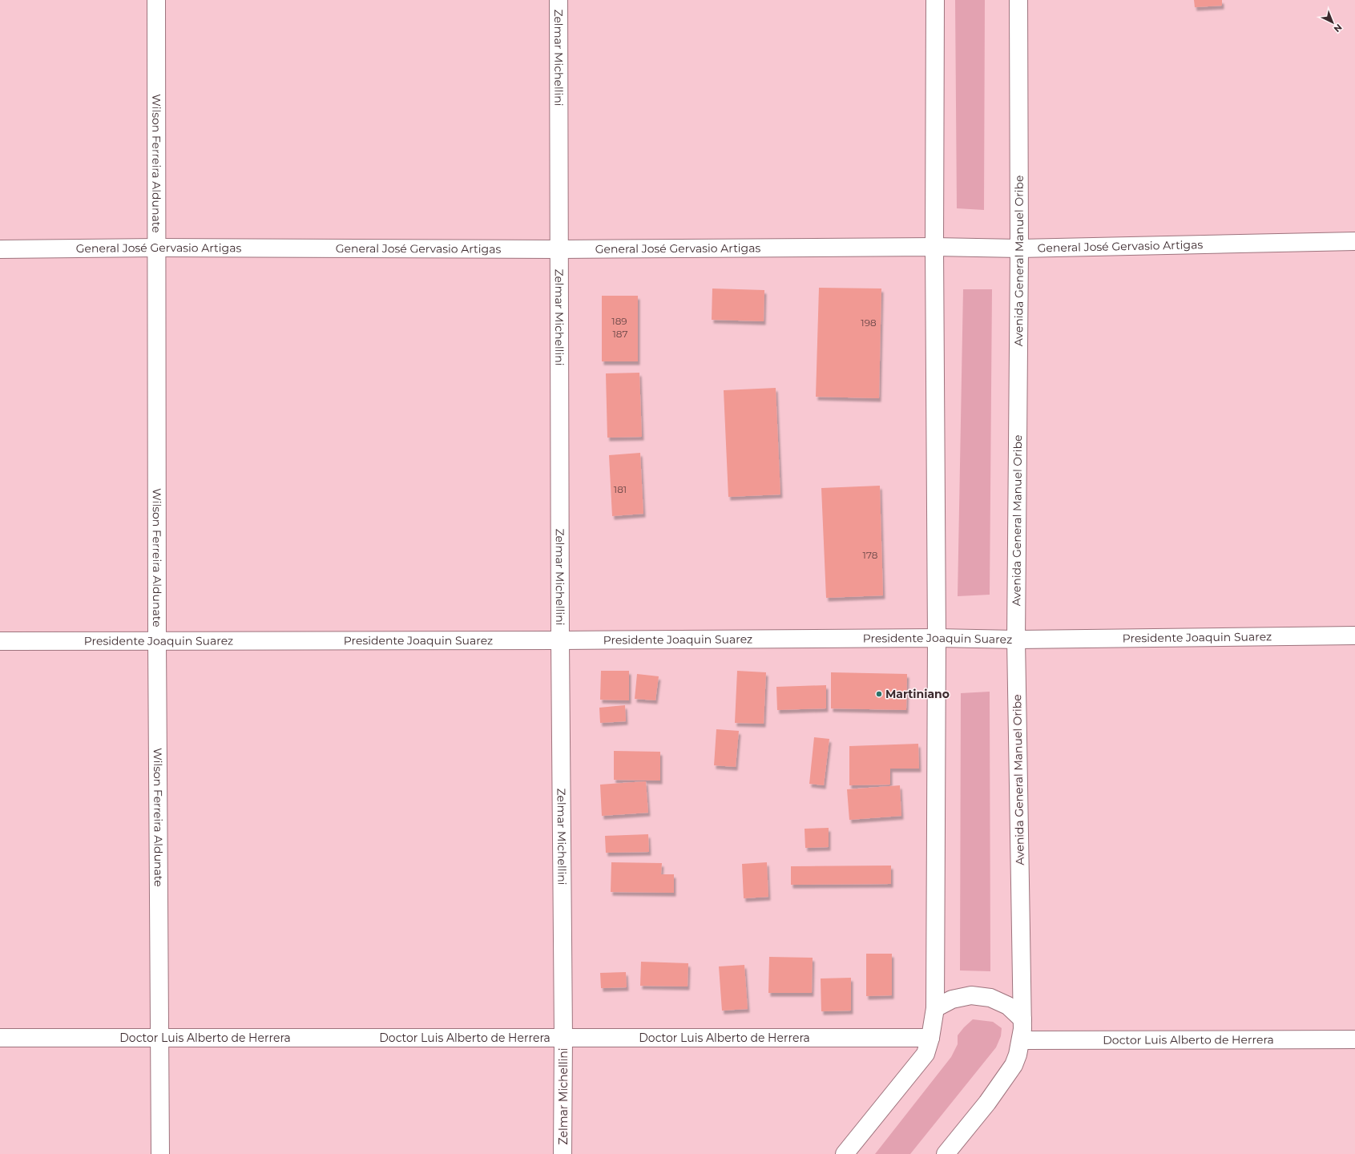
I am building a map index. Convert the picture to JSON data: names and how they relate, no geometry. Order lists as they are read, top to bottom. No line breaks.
{"streets":{"street":["Zelmar Michellini","Wilson Ferreira Aldunate","General José Gervasio Artigas","Avenida General Manuel Oribe","Presidente Joaquin Suarez","Doctor Luis Alberto de Herrera"]},"crossings":[["Zelmar Michellini","General José Gervasio Artigas"],["Zelmar Michellini","Presidente Joaquin Suarez"],["Zelmar Michellini","Doctor Luis Alberto de Herrera"],["Wilson Ferreira Aldunate","General José Gervasio Artigas"],["Wilson Ferreira Aldunate","Presidente Joaquin Suarez"],["Wilson Ferreira Aldunate","Doctor Luis Alberto de Herrera"],["General José Gervasio Artigas","Avenida General Manuel Oribe"],["Avenida General Manuel Oribe","Presidente Joaquin Suarez"],["Avenida General Manuel Oribe","Doctor Luis Alberto de Herrera"]],"places":["Martiniano"],"house_numbers":["189","198","187","181","178"],"north":"bottom right"}
